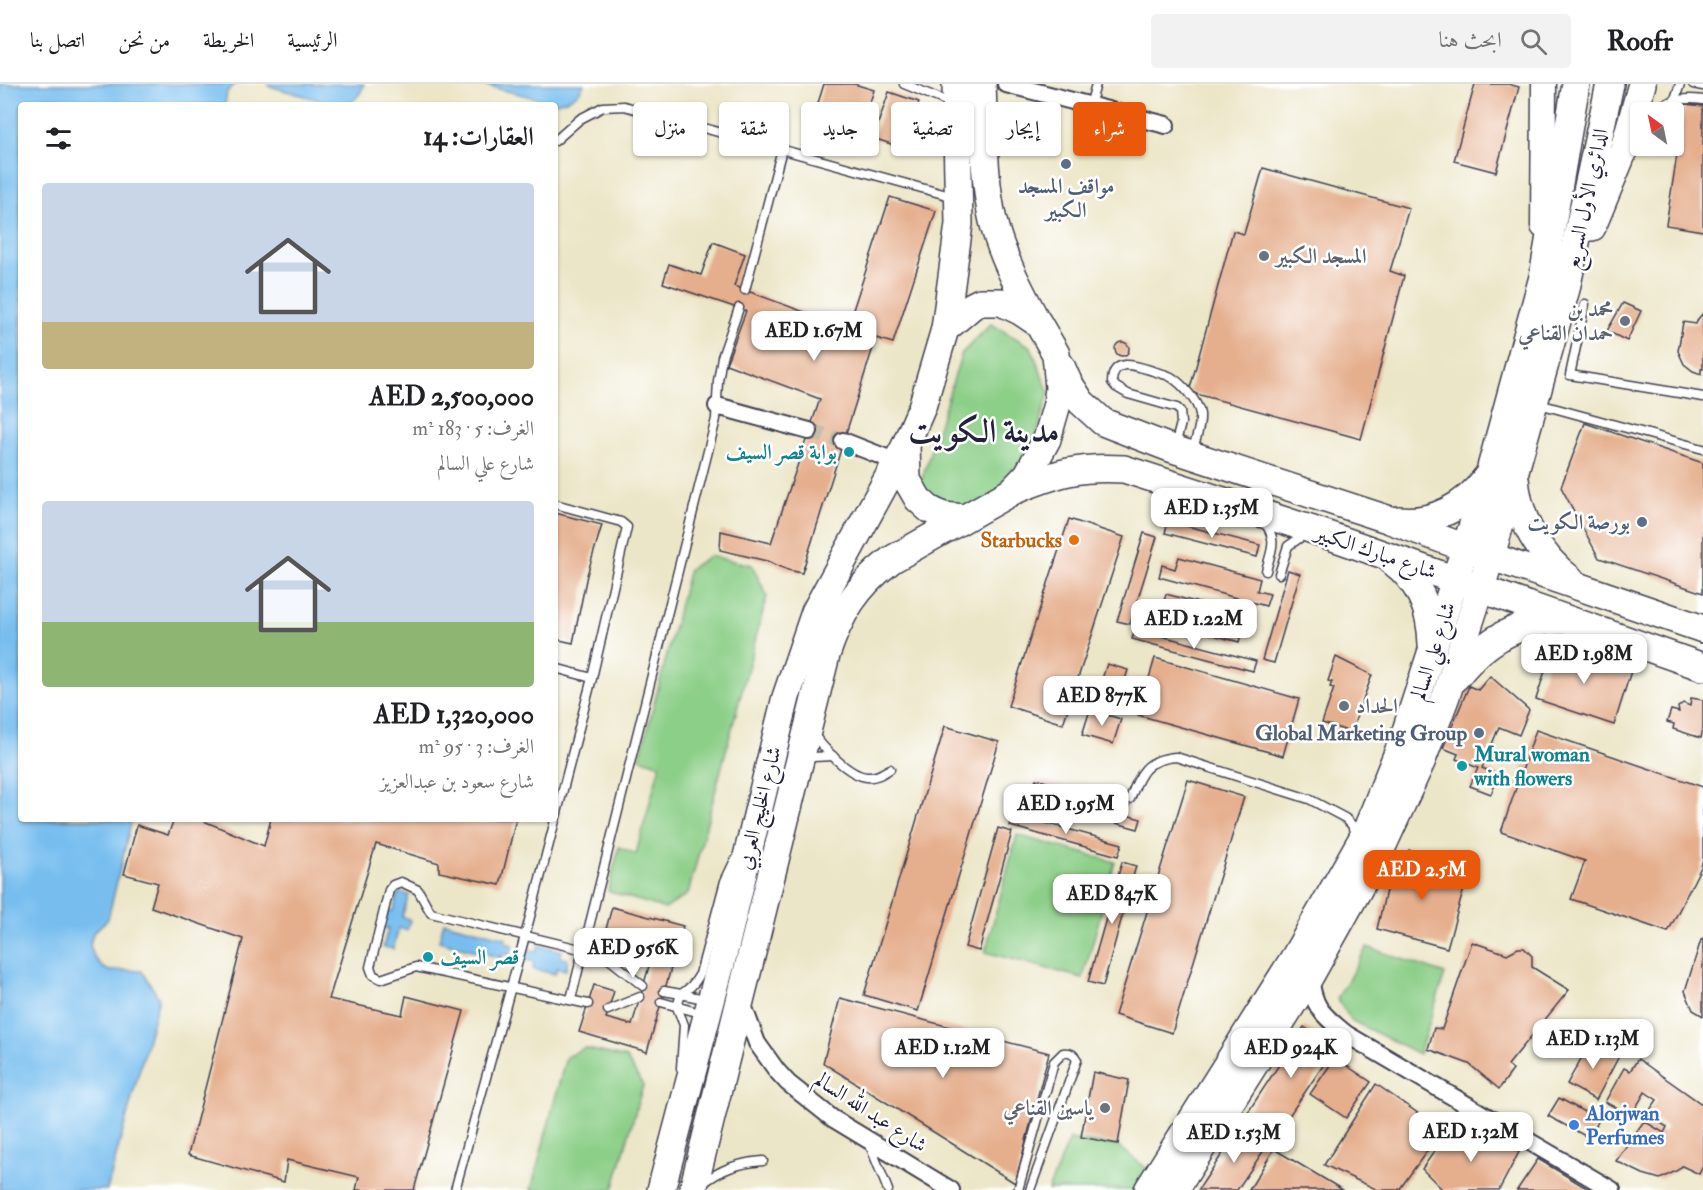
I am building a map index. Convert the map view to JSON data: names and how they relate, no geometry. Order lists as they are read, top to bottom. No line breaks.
{"streets":{"main road":["الدائري الأول السريع","شارع مبارك الكبير","شارع علي السالم","شارع الخليج العربي"],"street":["شارع عبد الله السالم"]},"crossings":[["الدائري الأول السريع","شارع مبارك الكبير"],["الدائري الأول السريع","شارع علي السالم"],["شارع مبارك الكبير","شارع علي السالم"],["شارع مبارك الكبير","شارع الخليج العربي"],["شارع الخليج العربي","شارع عبد الله السالم"]],"districts":["مدينة الكويت"],"places":["مواقف المسجد الكبير","المسجد الكبير","محمد بن حمدان القناعي","بوابة قصر السيف","بورصة الكويت","Starbucks","الحداد","Global Marketing Group","Mural woman with flowers","قصر السيف","ياسين القناعي","Alorjwan Perfumes"],"north":"top left","page":{"header":"Roofr","search":"ابحث هنا","nav":["الرئيسية","الخريطة","من نحن","اتصل بنا"],"chip":["شراء","إيجار","تصفية","جديد","شقة","منزل"],"heading":"العقارات: 14","list":[{"name":"AED 2,500,000","note":"الغرف: 5 · 183 m² · شارع علي السالم"},{"name":"AED 1,320,000","note":"الغرف: 3 · 95 m² · شارع سعود بن عبدالعزيز"}],"price":["AED 1.67M","AED 1.35M","AED 1.22M","AED 1.98M","AED 877K","AED 1.95M","AED 2.5M","AED 847K","AED 956K","AED 1.13M","AED 1.12M","AED 924K","AED 1.32M","AED 1.53M"]}}
